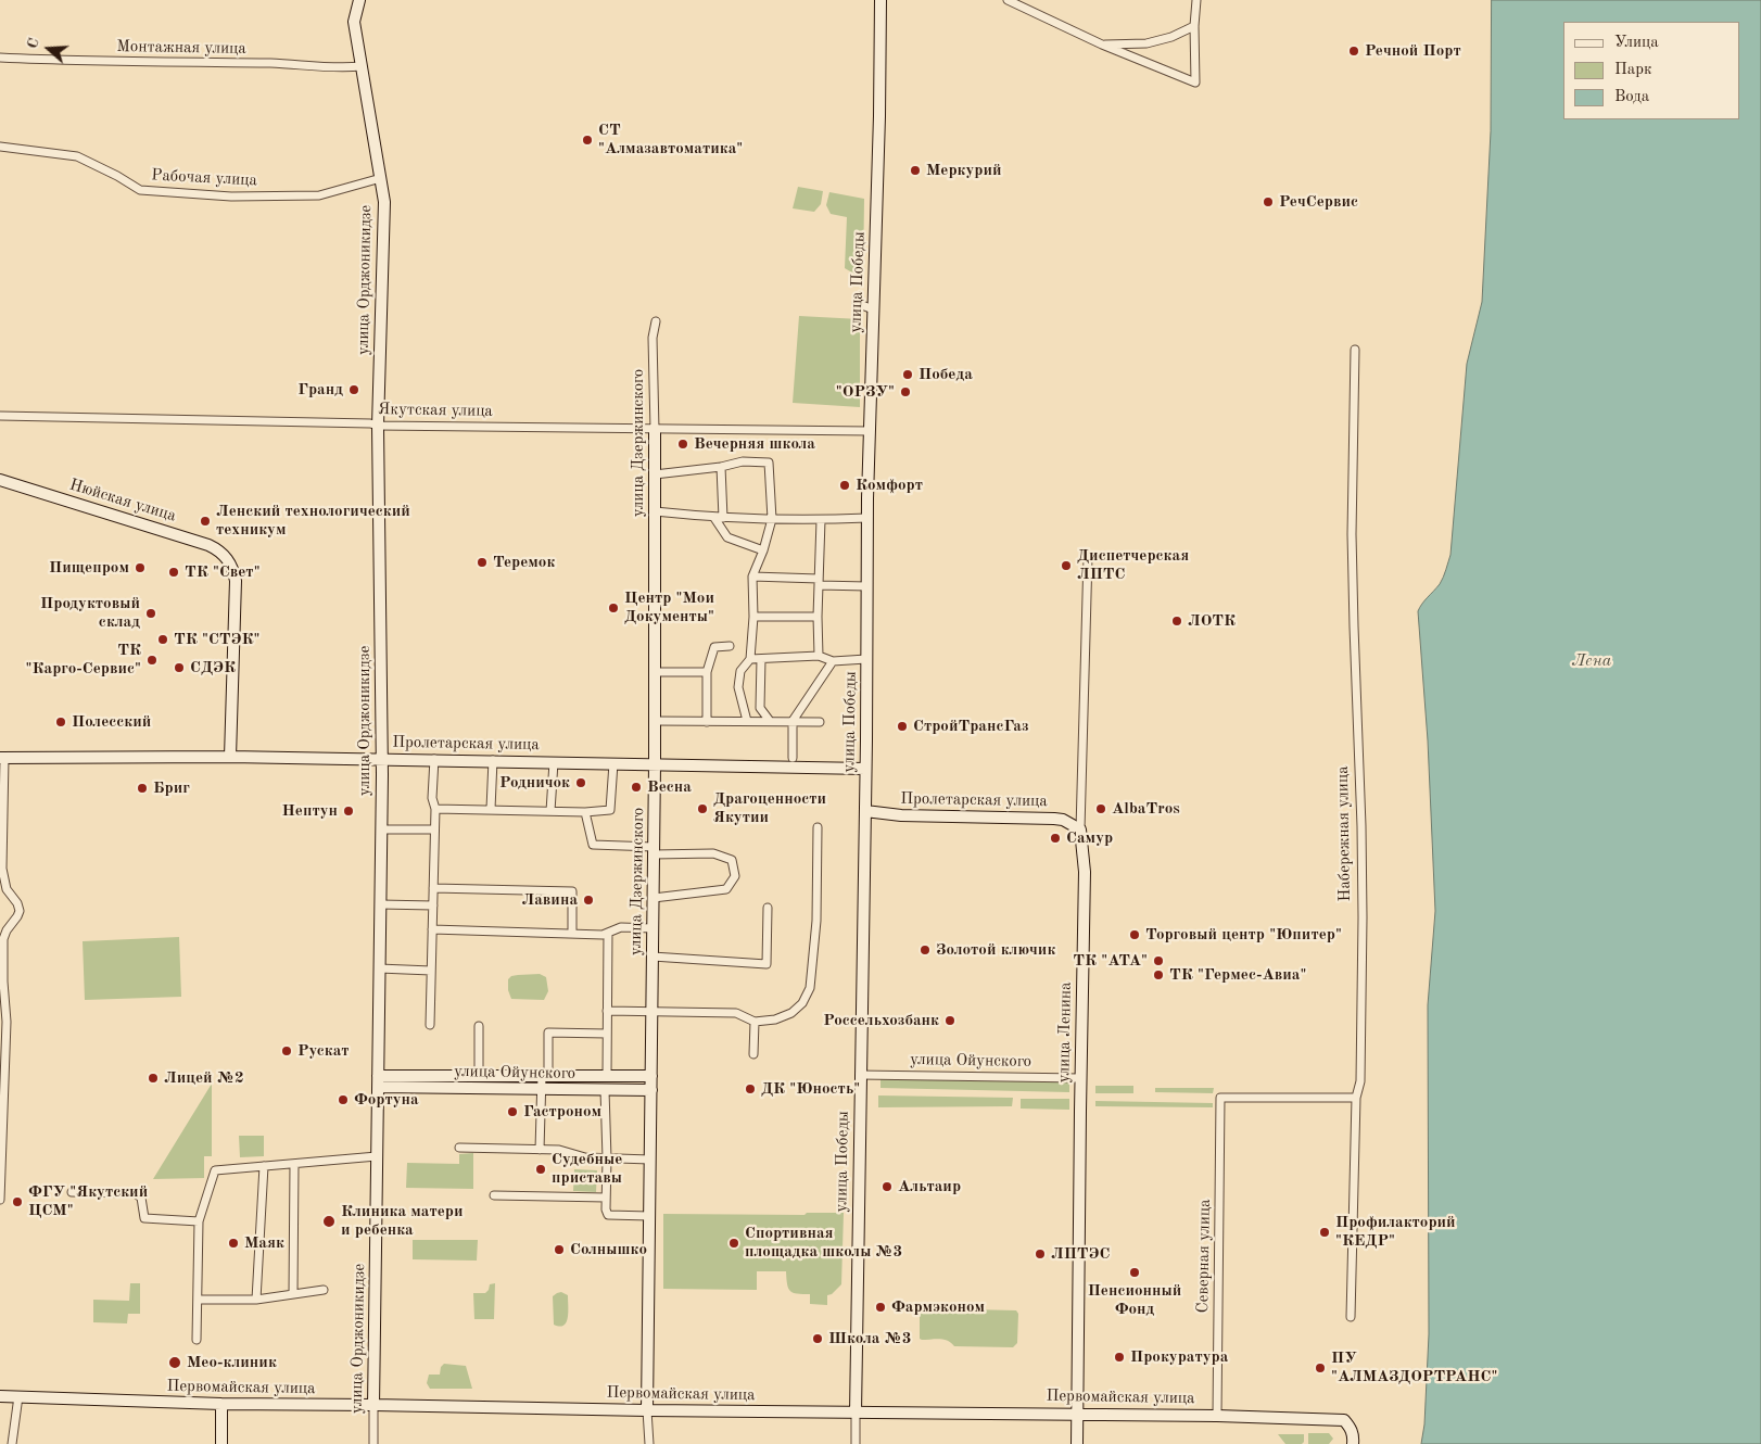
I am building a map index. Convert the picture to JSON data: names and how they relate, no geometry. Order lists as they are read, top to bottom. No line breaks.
{"streets":{"main road":["улица Орджоникидзе","улица Победы","улица Дзержинского","Нюйская улица","Пролетарская улица","улица Ленина","улица Ойунского","Первомайская улица"],"street":["Монтажная улица","Рабочая улица","Якутская улица","Набережная улица","Северная улица"]},"crossings":[["Монтажная улица","улица Орджоникидзе"],["Рабочая улица","улица Орджоникидзе"],["улица Орджоникидзе","Якутская улица"],["улица Орджоникидзе","Пролетарская улица"],["улица Орджоникидзе","улица Ойунского"],["улица Орджоникидзе","Первомайская улица"],["улица Победы","Якутская улица"],["улица Победы","Пролетарская улица"],["улица Победы","улица Ойунского"],["улица Победы","Первомайская улица"],["Якутская улица","улица Дзержинского"],["улица Дзержинского","Пролетарская улица"],["улица Дзержинского","улица Ойунского"],["улица Дзержинского","Первомайская улица"],["Нюйская улица","Пролетарская улица"],["Пролетарская улица","улица Ленина"],["Набережная улица","Северная улица"],["улица Ленина","улица Ойунского"],["улица Ленина","Первомайская улица"],["Северная улица","Первомайская улица"]],"water":["Лена"],"places":["Речной Порт","СТ \"Алмазавтоматика\"","Меркурий","РечСервис","Победа","Гранд","\"ОРЗУ\"","Вечерняя школа","Комфорт","Ленский технологический техникум","Теремок","Диспетчерская ЛПТС","Пищепром","ТК \"Свет\"","Центр \"Мои Документы\"","Продуктовый склад","ЛОТК","ТК \"СТЭК\"","ТК \"Карго-Сервис\"","СДЭК","Полесский","СтройТрансГаз","Родничок","Весна","Бриг","Драгоценности Якутии","AlbaTros","Нептун","Самур","Лавина","Торговый центр \"Юпитер\"","Золотой ключик","ТК \"АТА\"","ТК \"Гермес-Авиа\"","Россельхозбанк","Рускат","Лицей №2","ДК \"Юность\"","Фортуна","Гастроном","Судебные приставы","Альтаир","ФГУ \"Якутский ЦСМ\"","Клиника матери и ребенка","Профилакторий \"КЕДР\"","Маяк","Спортивная площадка школы №3","Солнышко","ЛПТЭС","Пенсионный Фонд","Фармэконом","Школа №3","Прокуратура","Мео-клиник","ПУ \"АЛМАЗДОРТРАНС\""],"legend":["Улица","Парк","Вода"],"north":"left"}
